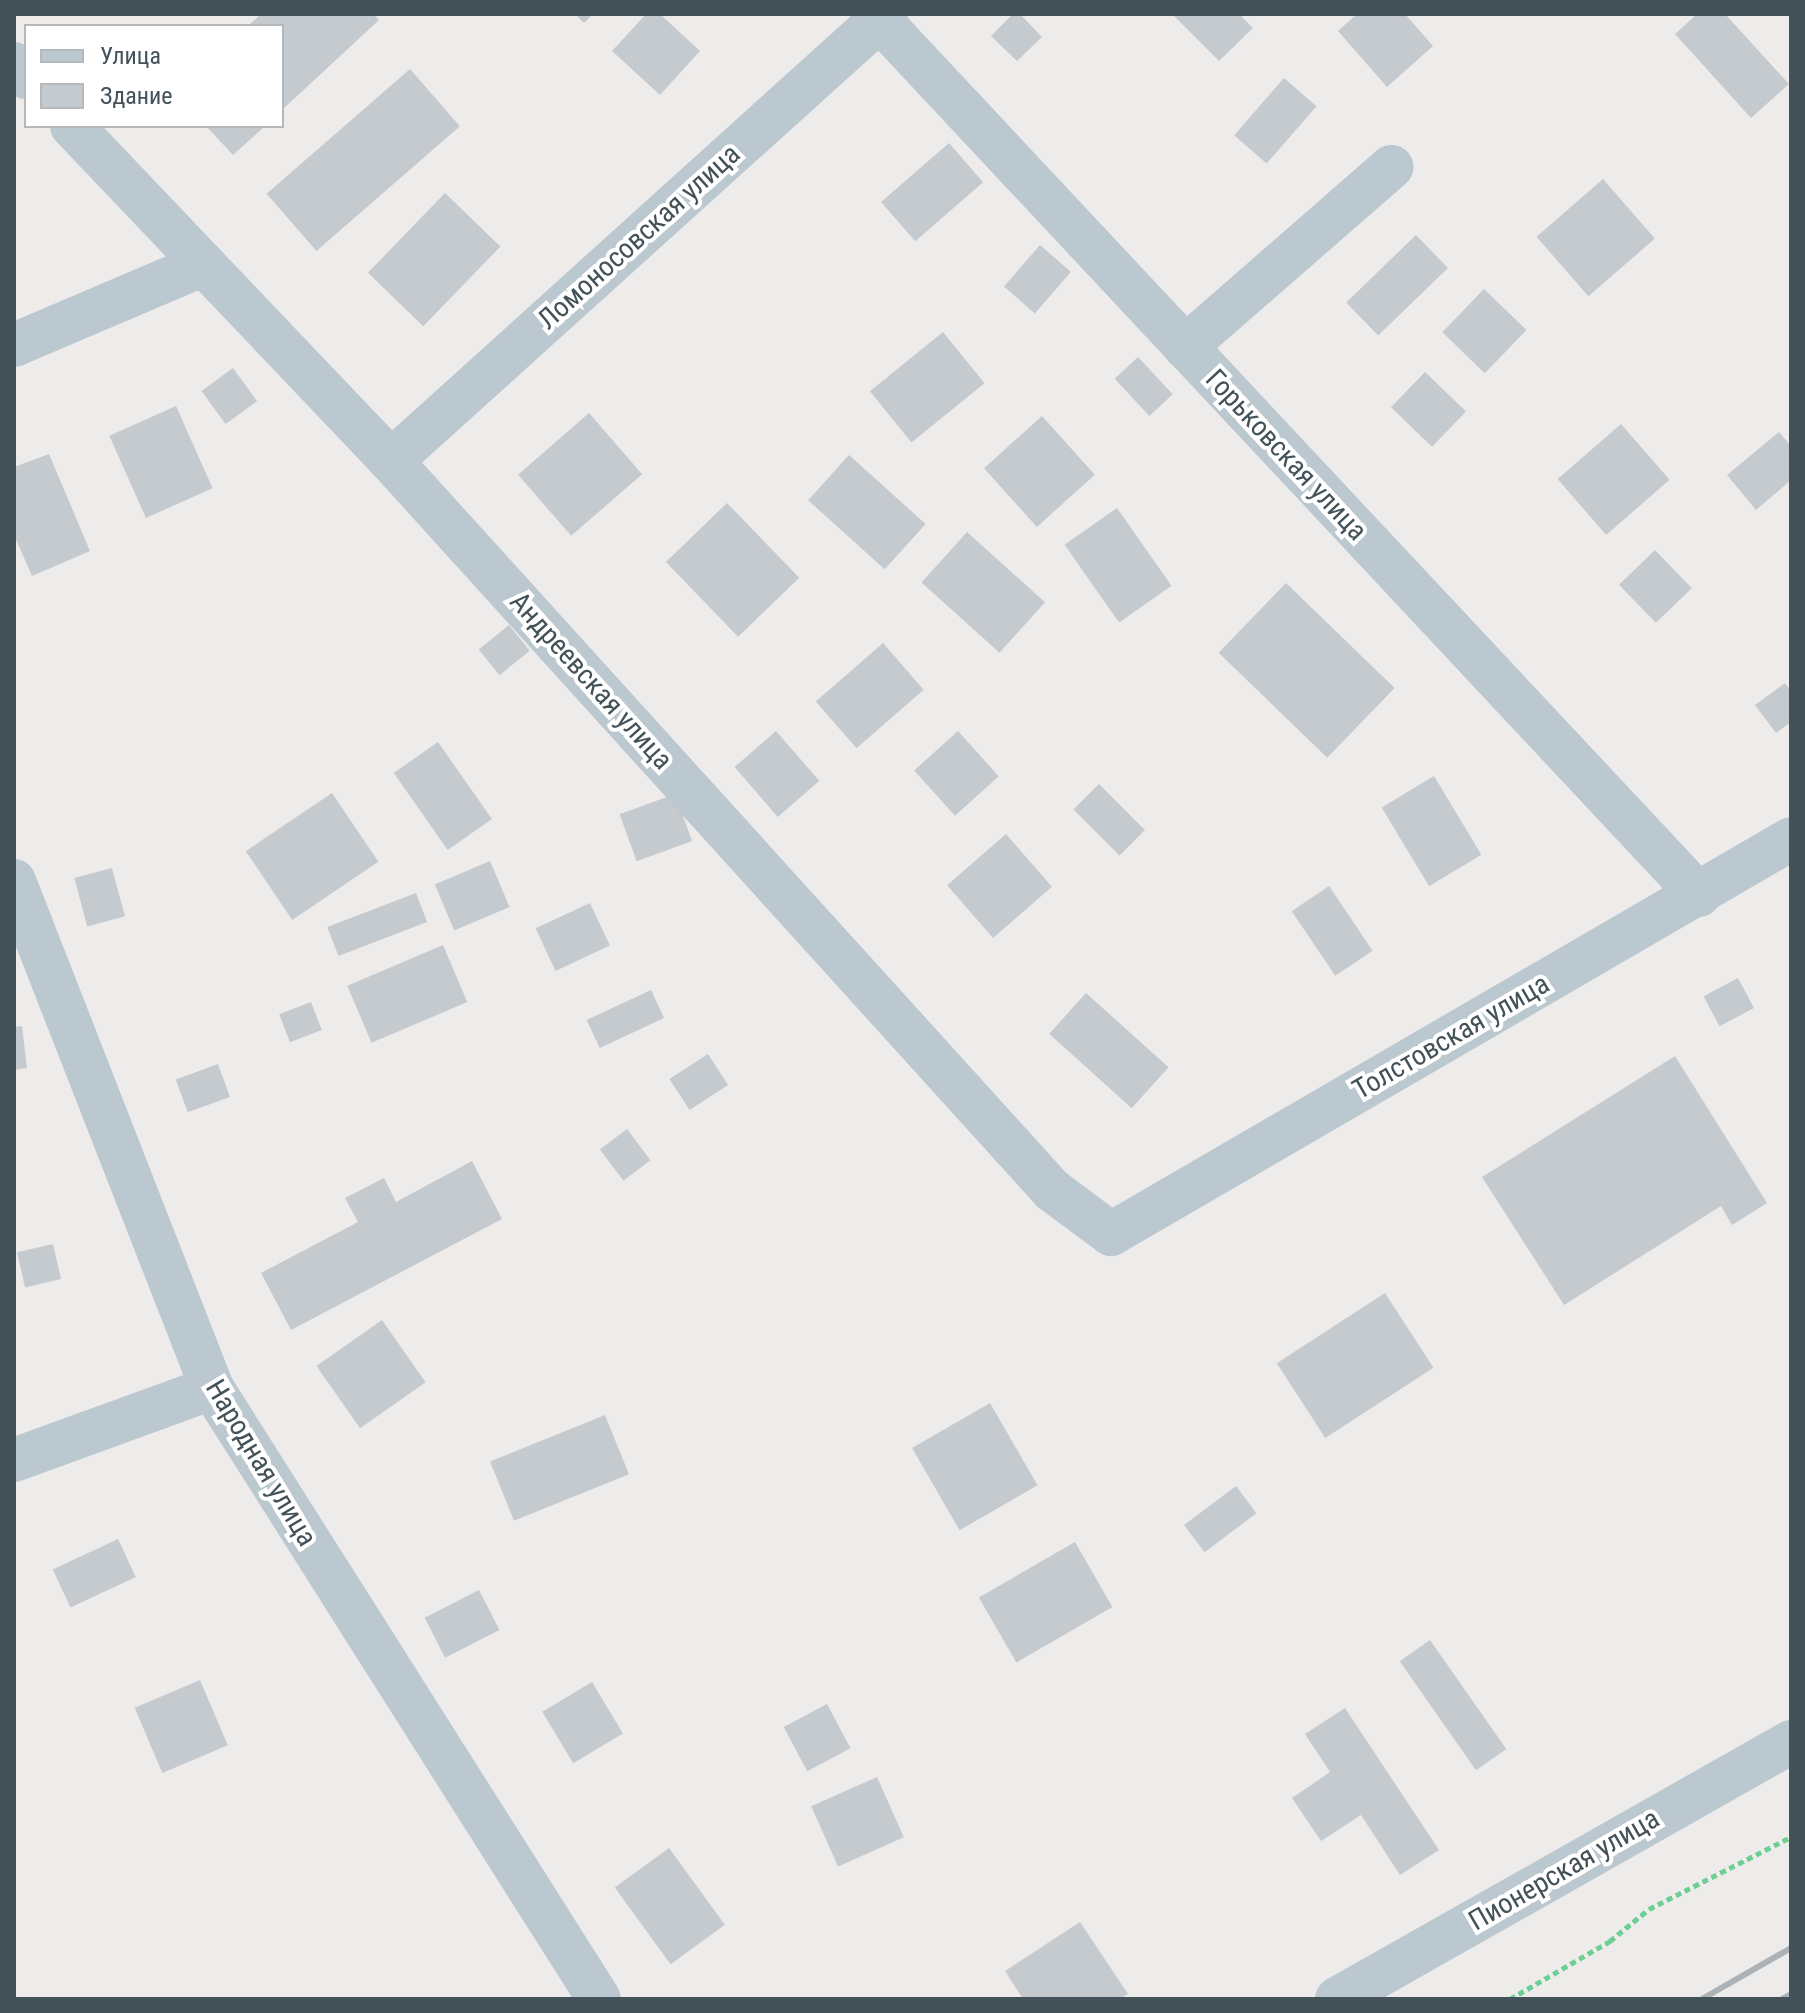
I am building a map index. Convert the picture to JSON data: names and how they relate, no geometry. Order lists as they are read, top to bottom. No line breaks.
{"streets":{"street":["Ломоносовская улица","Горьковская улица","Андреевская улица","Толстовская улица","Народная улица","Пионерская улица"]},"crossings":[["Ломоносовская улица","Горьковская улица"],["Ломоносовская улица","Андреевская улица"],["Горьковская улица","Толстовская улица"],["Андреевская улица","Толстовская улица"]],"legend":["Улица","Здание"]}
